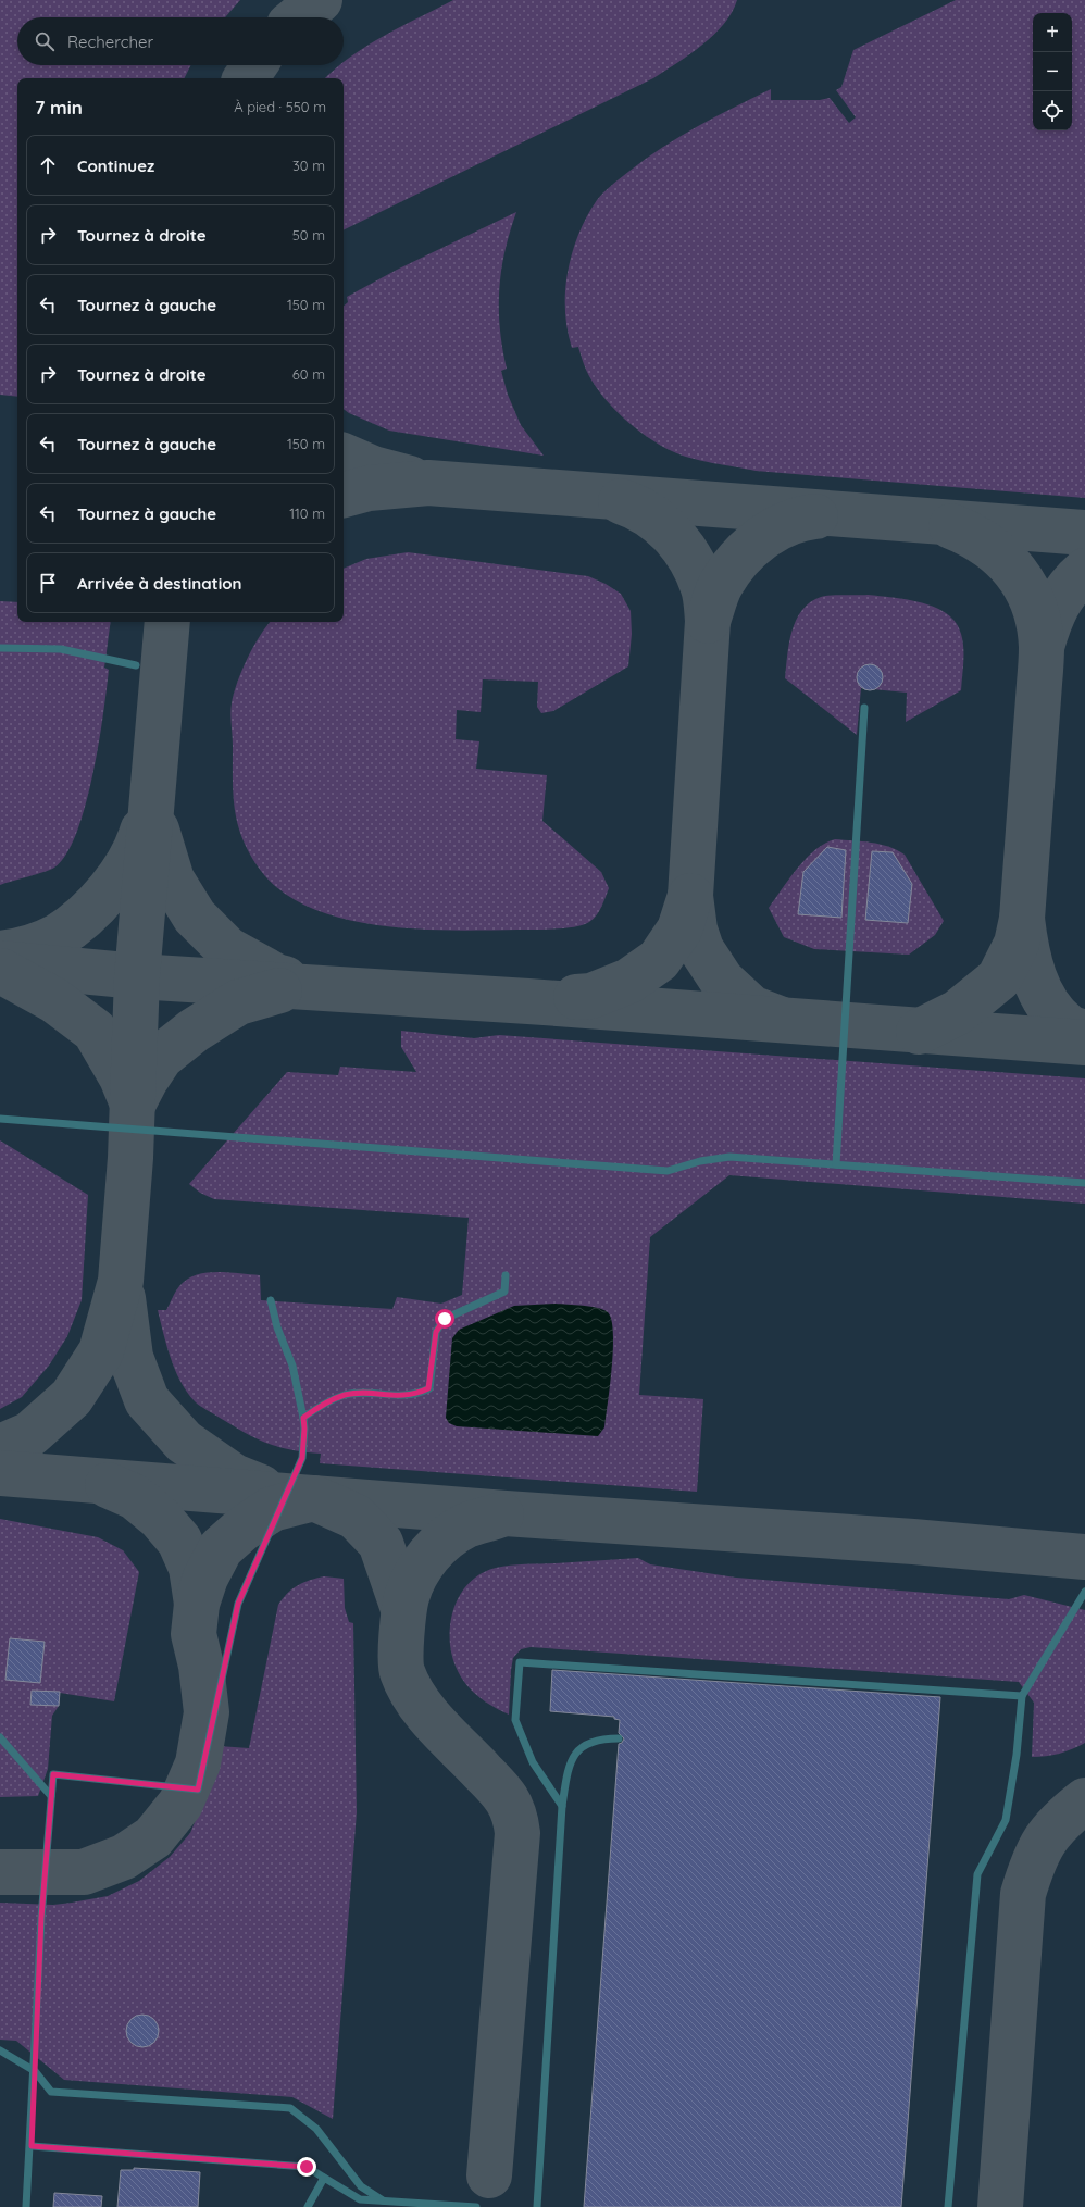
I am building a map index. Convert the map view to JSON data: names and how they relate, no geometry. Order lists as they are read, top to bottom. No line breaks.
{"page":{"map_buttons":["+","−"],"search":"Rechercher","heading":["7 min","À pied · 550 m"],"list":[["Continuez","30 m"],["Tournez à droite","50 m"],["Tournez à gauche","150 m"],["Tournez à droite","60 m"],["Tournez à gauche","150 m"],["Tournez à gauche","110 m"],"Arrivée à destination"]}}
